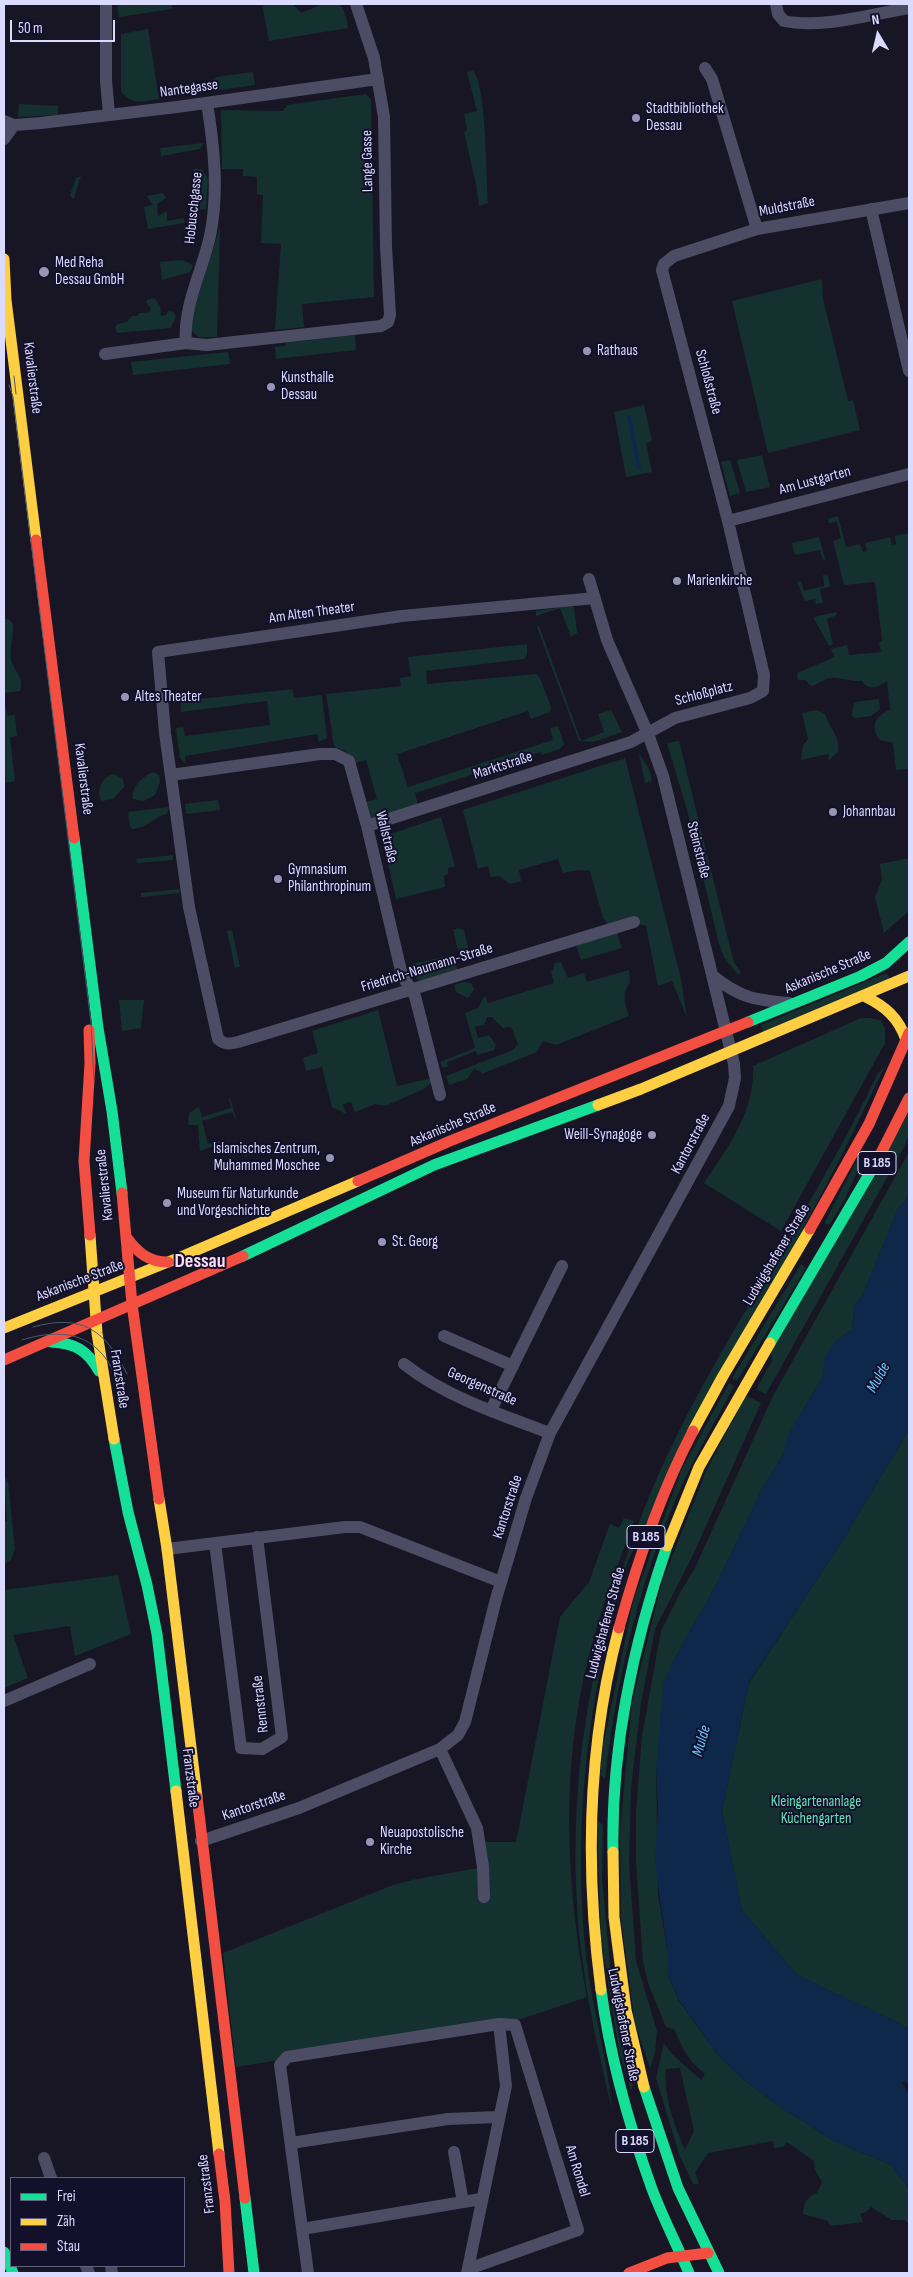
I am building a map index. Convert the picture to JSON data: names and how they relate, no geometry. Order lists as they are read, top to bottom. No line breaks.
{"streets":{"main road":["Kavalierstraße","Askanische Straße","B 185","Ludwigshafener Straße","Franzstraße"],"street":["Nantegasse","Lange Gasse","Muldstraße","Hobuschgasse","Schloßstraße","Am Lustgarten","Am Alten Theater","Schloßplatz","Marktstraße","Wallstraße","Steinstraße","Friedrich-Naumann-Straße","Kantorstraße","Georgenstraße","Rennstraße","Am Rondel"]},"crossings":[["Nantegasse","Lange Gasse"],["Nantegasse","Hobuschgasse"],["Lange Gasse","Hobuschgasse"],["Muldstraße","Schloßstraße"],["Kavalierstraße","Askanische Straße"],["Kavalierstraße","Franzstraße"],["Schloßstraße","Am Lustgarten"],["Schloßstraße","Schloßplatz"],["Am Lustgarten","Schloßplatz"],["Am Alten Theater","Wallstraße"],["Am Alten Theater","Friedrich-Naumann-Straße"],["Schloßplatz","Marktstraße"],["Schloßplatz","Steinstraße"],["Marktstraße","Wallstraße"],["Marktstraße","Steinstraße"],["Wallstraße","Friedrich-Naumann-Straße"],["Steinstraße","Askanische Straße"],["Steinstraße","Kantorstraße"],["Askanische Straße","Kantorstraße"],["Askanische Straße","Franzstraße"],["Kantorstraße","Franzstraße"],["Kantorstraße","Georgenstraße"],["B 185","Ludwigshafener Straße"]],"districts":["Dessau"],"water":["Mulde"],"parks":["Kleingartenanlage Küchengarten"],"places":["Stadtbibliothek Dessau","Med Reha Dessau GmbH","Rathaus","Kunsthalle Dessau","Marienkirche","Altes Theater","Johannbau","Gymnasium Philanthropinum","Weill-Synagoge","Islamisches Zentrum, Muhammed Moschee","Museum für Naturkunde und Vorgeschichte","St. Georg","Neuapostolische Kirche"],"legend":["Frei","Zäh","Stau"],"scale_bar":"50 m","north":"top"}
